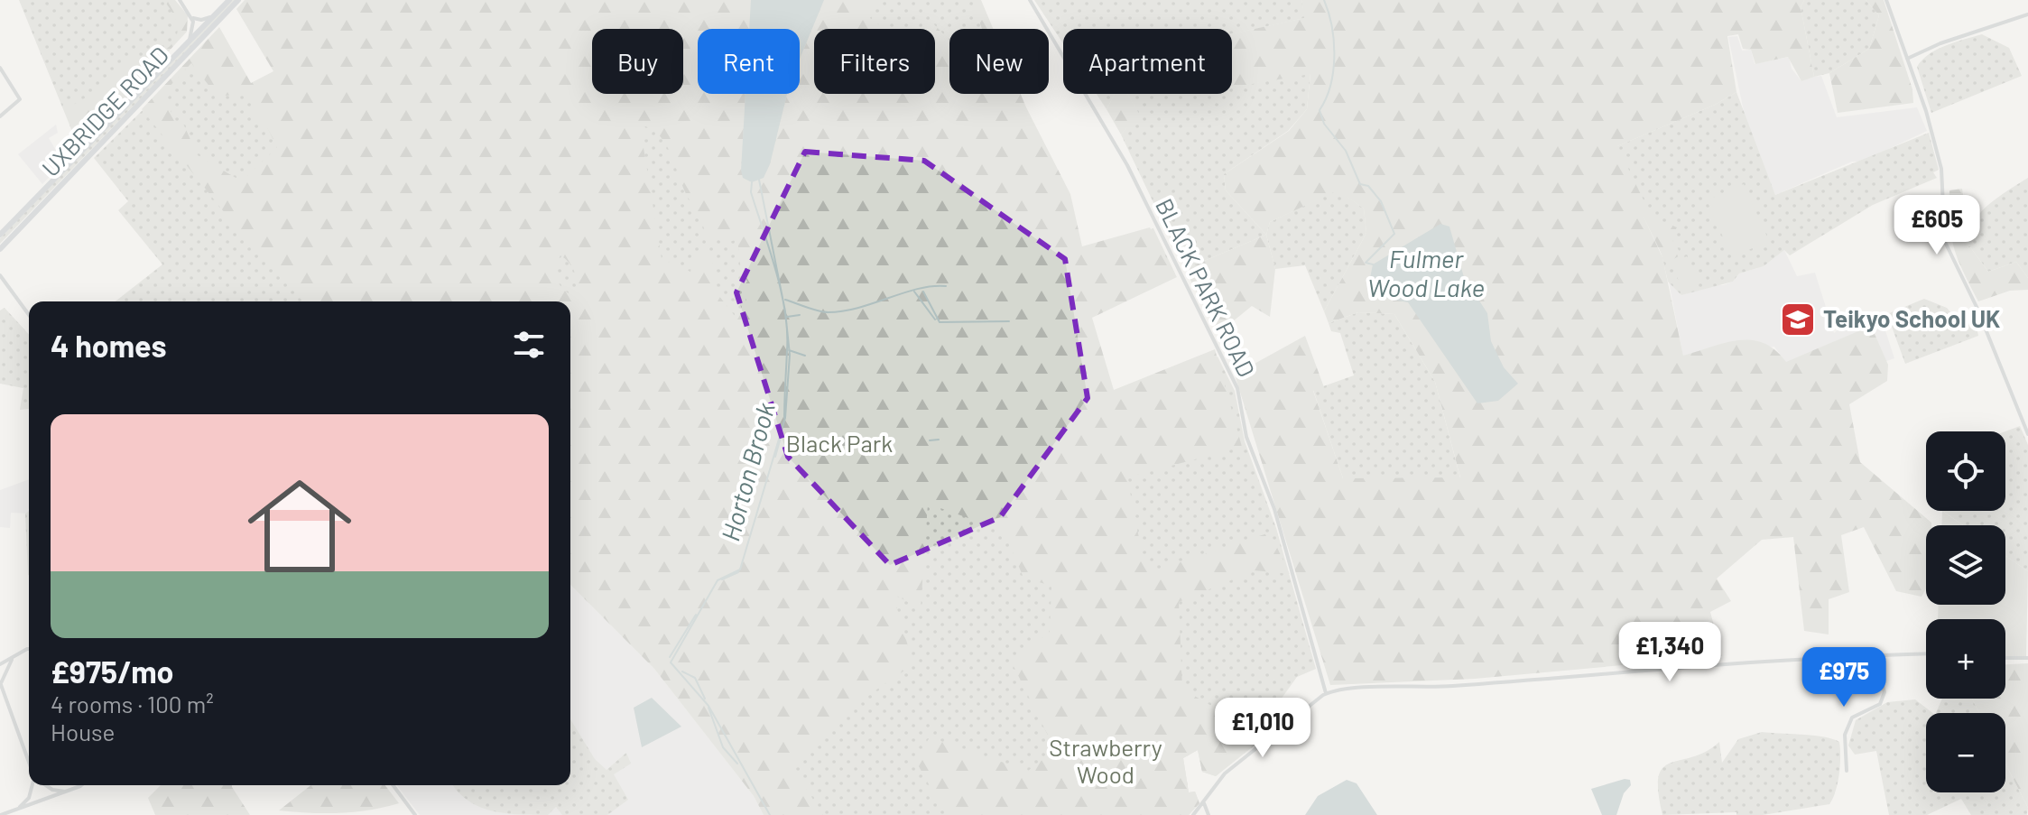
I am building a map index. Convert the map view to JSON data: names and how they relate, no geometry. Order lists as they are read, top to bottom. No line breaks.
{"streets":{"main road":["UXBRIDGE ROAD"],"street":["BLACK PARK ROAD"]},"water":["Fulmer Wood Lake","Horton Brook"],"parks":["Black Park","Strawberry Wood"],"places":{"school or university":["Teikyo School UK"]},"page":{"chip":["Buy","Rent","Filters","New","Apartment"],"price":["£605","£1,340","£975","£1,010"],"heading":"4 homes","list":[{"name":"£975/mo","note":"4 rooms · 100 m² · House"}],"map_buttons":["+","−"]}}
